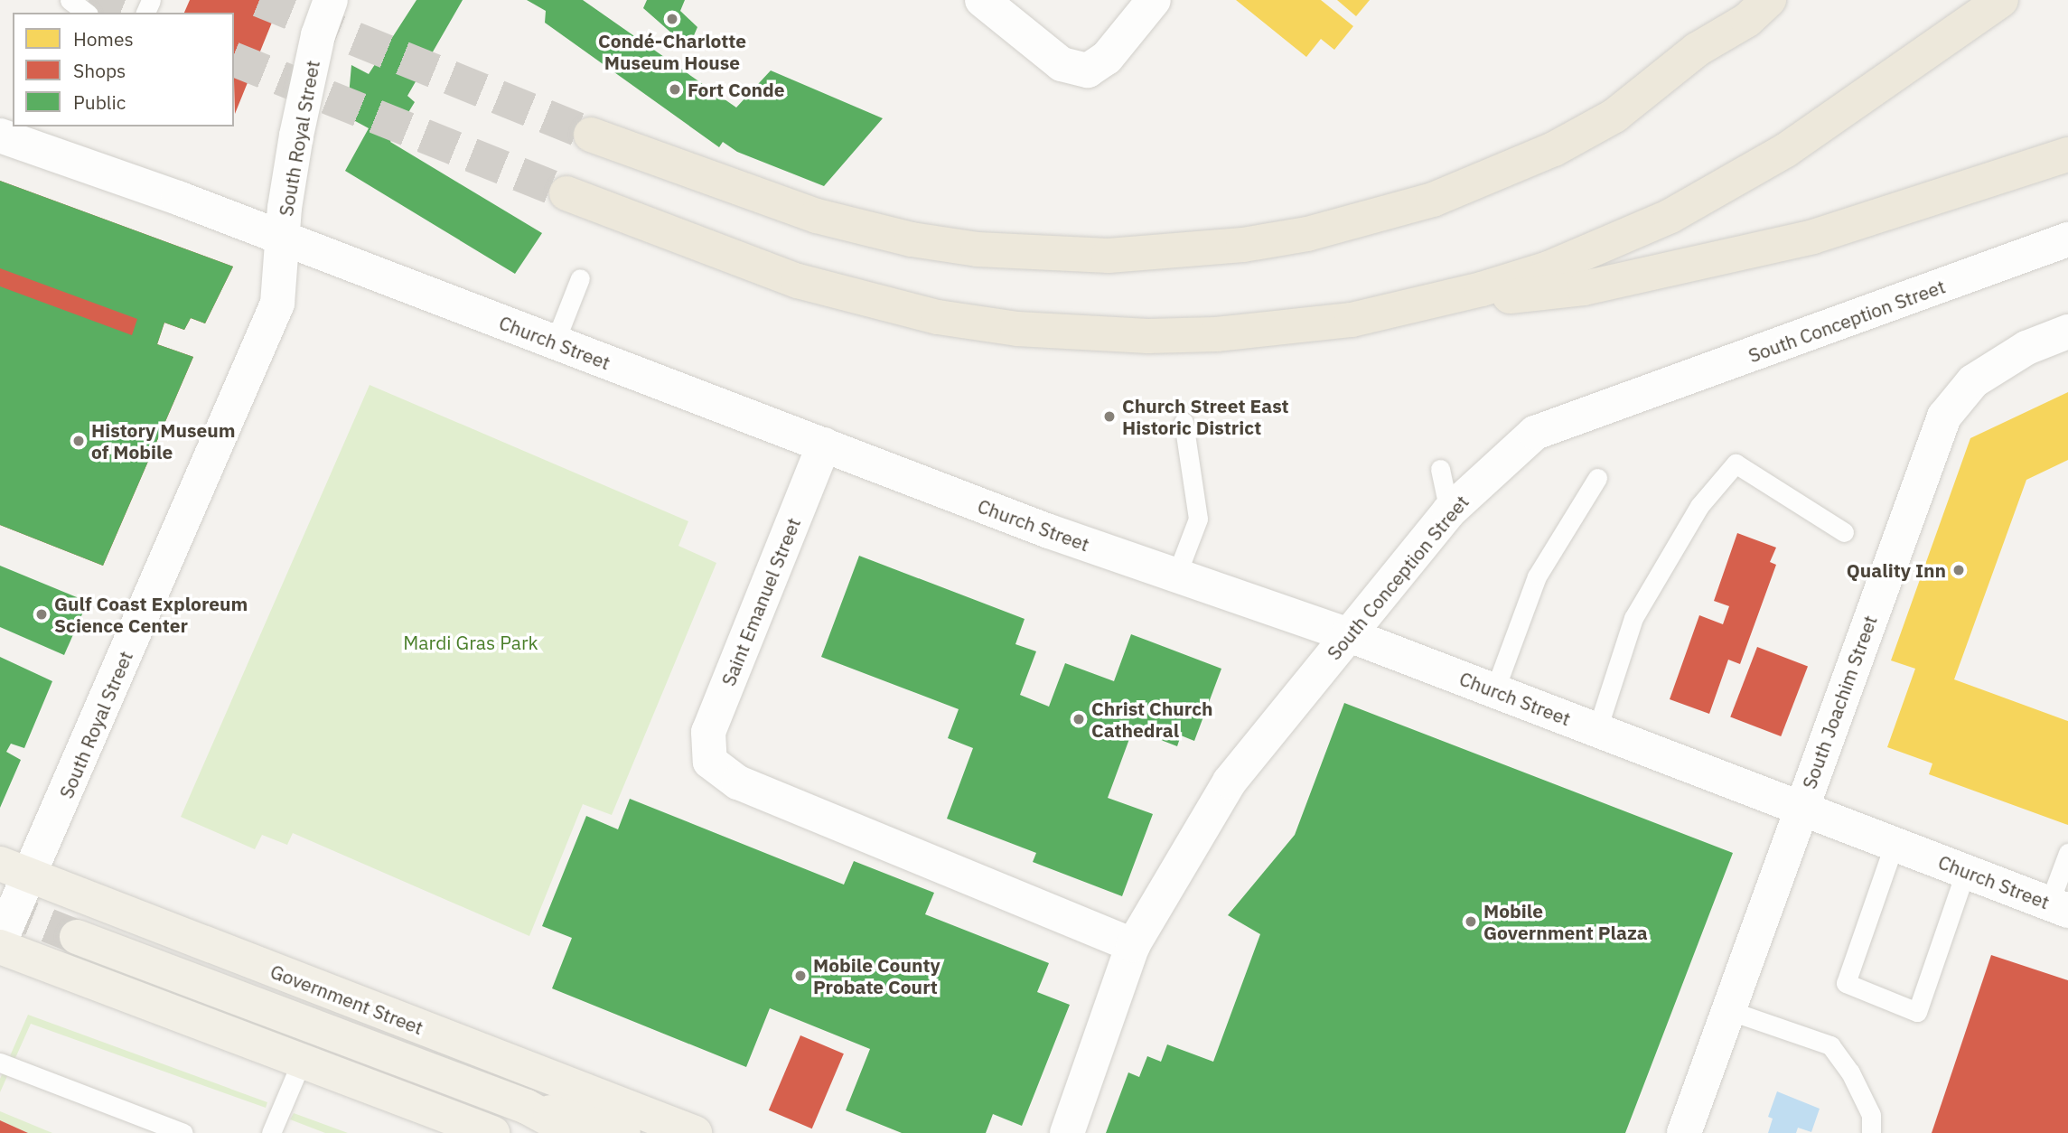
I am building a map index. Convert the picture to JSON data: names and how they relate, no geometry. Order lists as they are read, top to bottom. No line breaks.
{"streets":{"main road":["Government Street"],"street":["South Royal Street","South Conception Street","Church Street","Saint Emanuel Street","South Joachim Street"]},"crossings":[["South Royal Street","Church Street"],["South Royal Street","Government Street"],["South Conception Street","Church Street"],["South Conception Street","Saint Emanuel Street"],["Church Street","Saint Emanuel Street"],["Church Street","South Joachim Street"]],"parks":["Mardi Gras Park"],"places":["Condé-Charlotte Museum House","Fort Conde","Church Street East Historic District","History Museum of Mobile","Quality Inn","Gulf Coast Exploreum Science Center","Christ Church Cathedral","Mobile Government Plaza","Mobile County Probate Court"],"legend":["Homes","Shops","Public"]}
